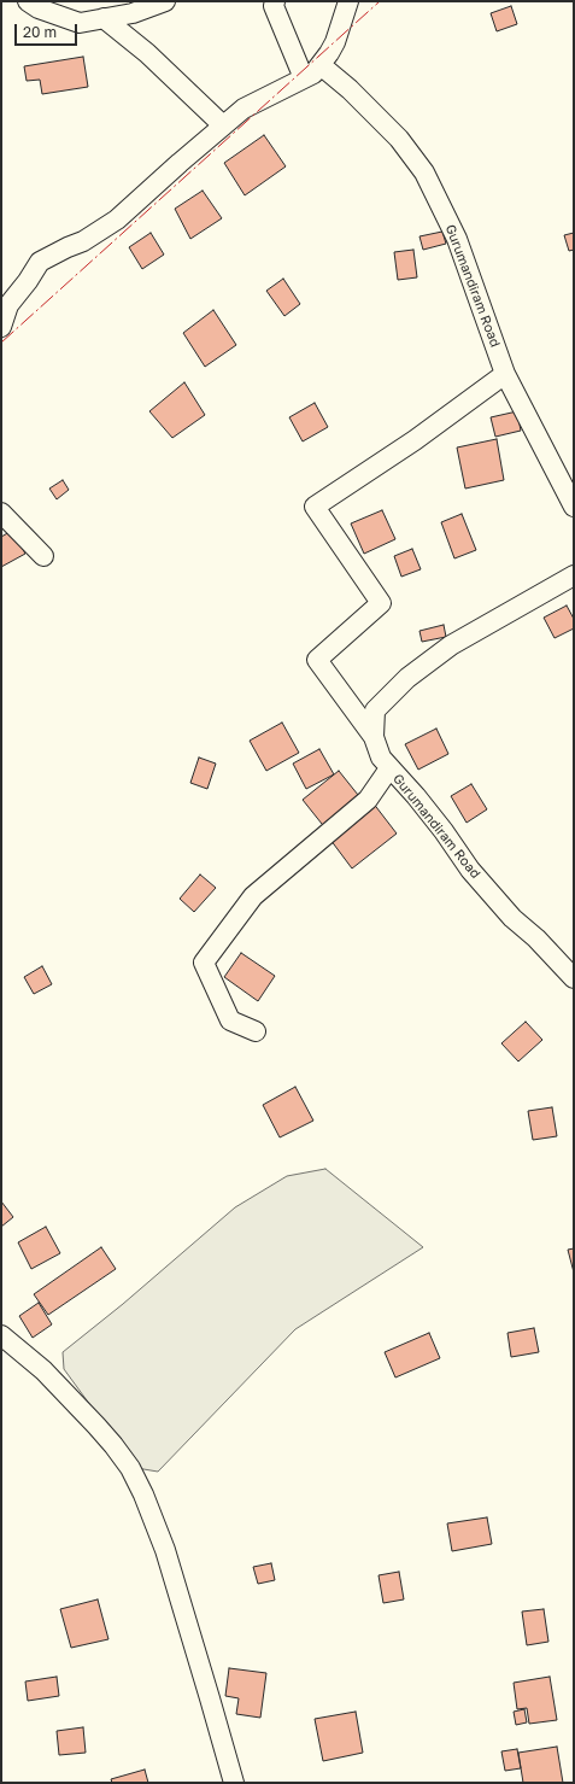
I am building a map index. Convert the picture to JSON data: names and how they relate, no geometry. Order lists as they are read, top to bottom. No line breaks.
{"streets":{"street":["Gurumandiram Road"]},"scale_bar":"20 m"}
